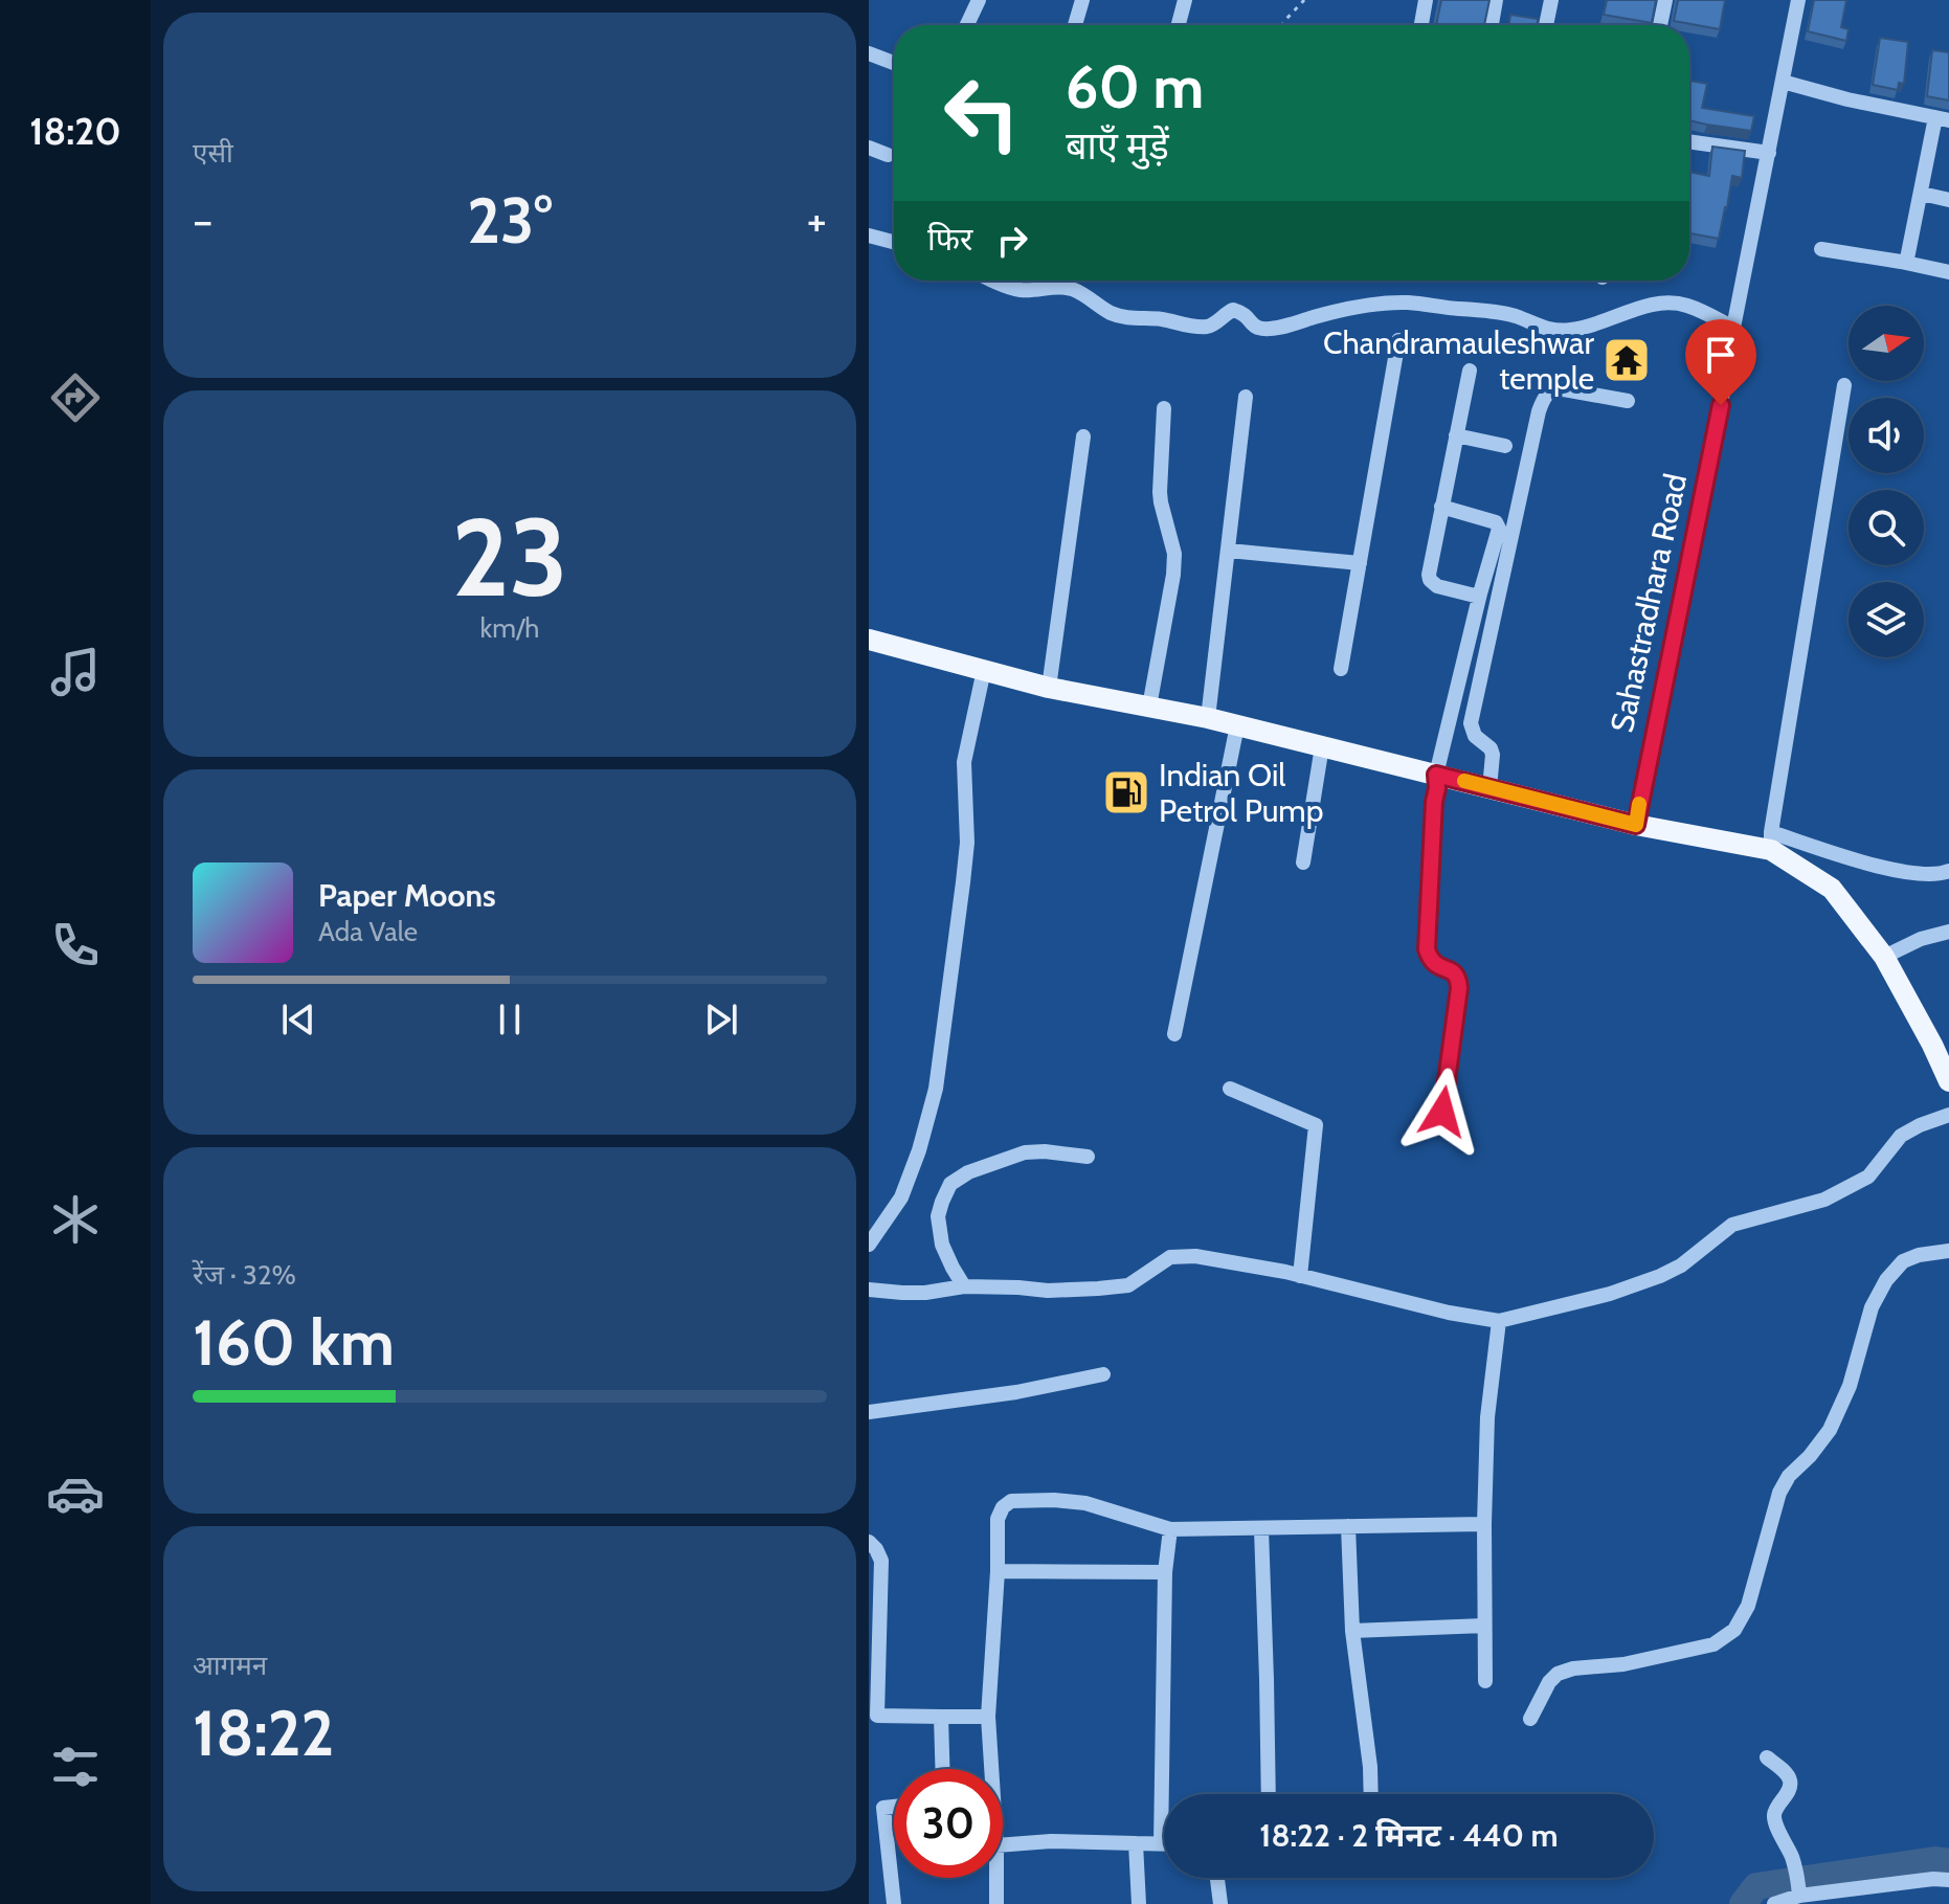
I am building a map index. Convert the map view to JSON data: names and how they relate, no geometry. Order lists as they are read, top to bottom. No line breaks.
{"streets":{"street":["Sahastradhara Road"]},"places":{"temple":["Chandramauleshwar temple"],"fuel station":["Indian Oil Petrol Pump"]},"north":"right","page":{"tabs":"18:20","tile":["एसी",["23","km/h"],["रेंज · 32%","160 km"],["आगमन","18:22"]],"turn":["60 m","बाएँ मुड़ें"],"heat":["−","23°","+"],"then":"फिर","song":["Paper Moons","Ada Vale"],"limit":"30","trip":"18:22 · 2 मिनट · 440 m"}}
